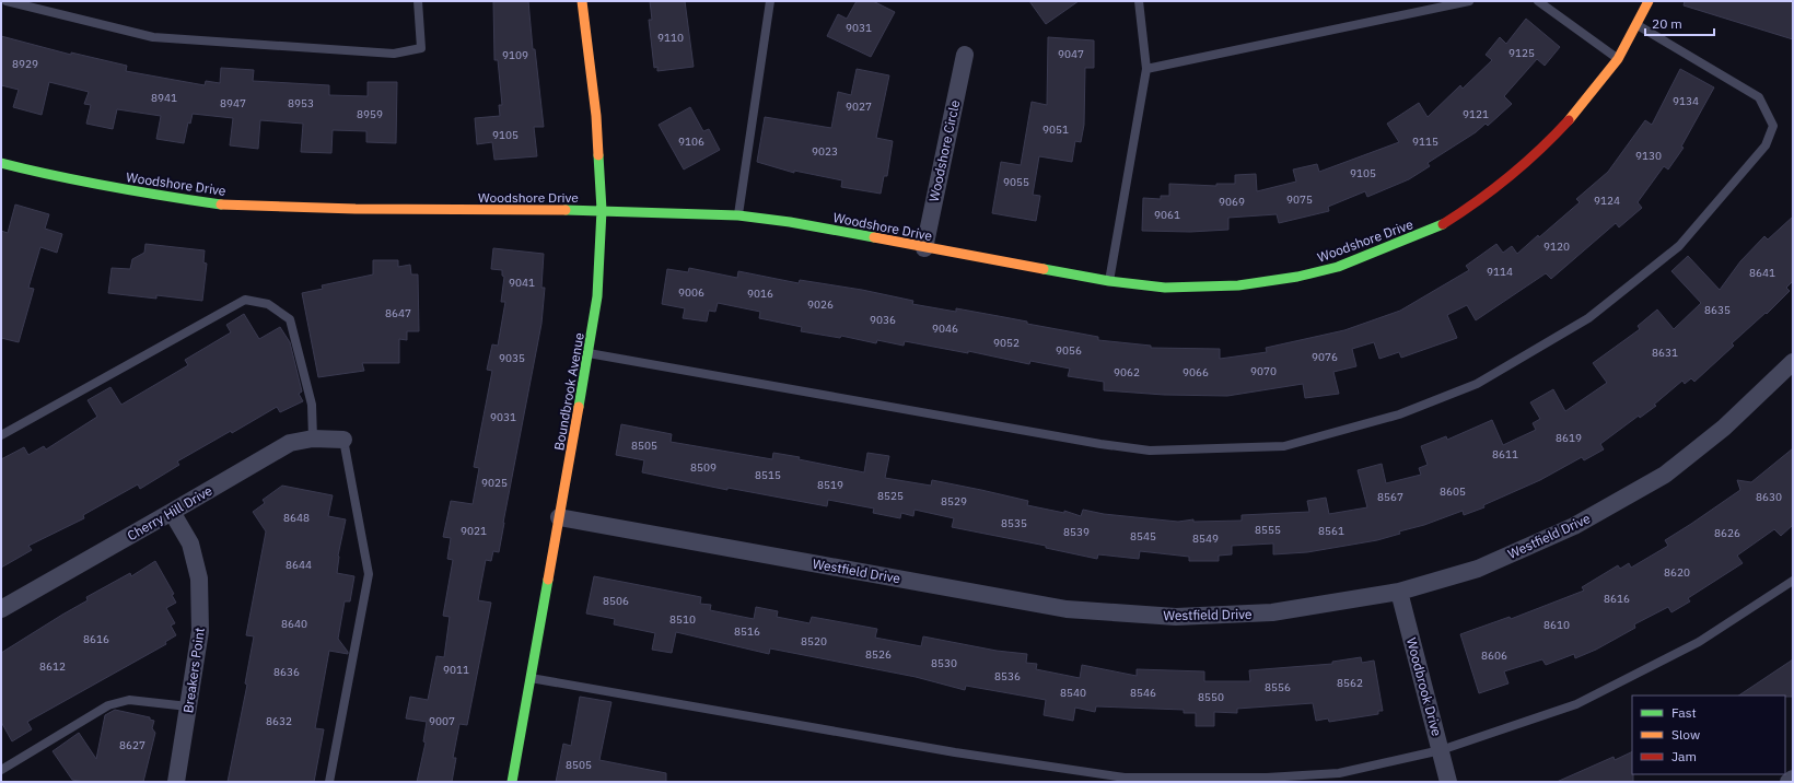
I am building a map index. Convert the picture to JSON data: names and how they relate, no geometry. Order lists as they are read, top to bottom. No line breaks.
{"streets":{"street":["Woodshore Circle","Woodshore Drive","Boundbrook Avenue","Cherry Hill Drive","Westfield Drive","Breakers Point","Woodbrook Drive"]},"crossings":[["Woodshore Circle","Woodshore Drive"],["Woodshore Drive","Boundbrook Avenue"],["Boundbrook Avenue","Westfield Drive"],["Cherry Hill Drive","Breakers Point"],["Westfield Drive","Woodbrook Drive"]],"house_numbers":["9031","9110","9125","9047","9109","8929","8941","9134","8947","8953","9027","8959","9121","9051","9105","9106","9115","9023","9130","9105","9055","9075","9124","9069","9061","9120","9114","8641","9041","9006","9016","9026","8635","8647","9036","9046","9052","9056","8631","9076","9035","9070","9062","9066","9031","8619","8505","8611","8509","8515","9025","8519","8605","8525","8567","8630","8529","8648","8535","8555","9021","8561","8539","8626","8545","8549","8644","8620","8616","8506","8510","8640","8610","8516","8616","8520","8526","8606","8530","8612","9011","8636","8536","8562","8556","8540","8546","8550","8632","9007","8627","8505"],"legend":["Fast","Slow","Jam"],"scale_bar":"20 m"}
